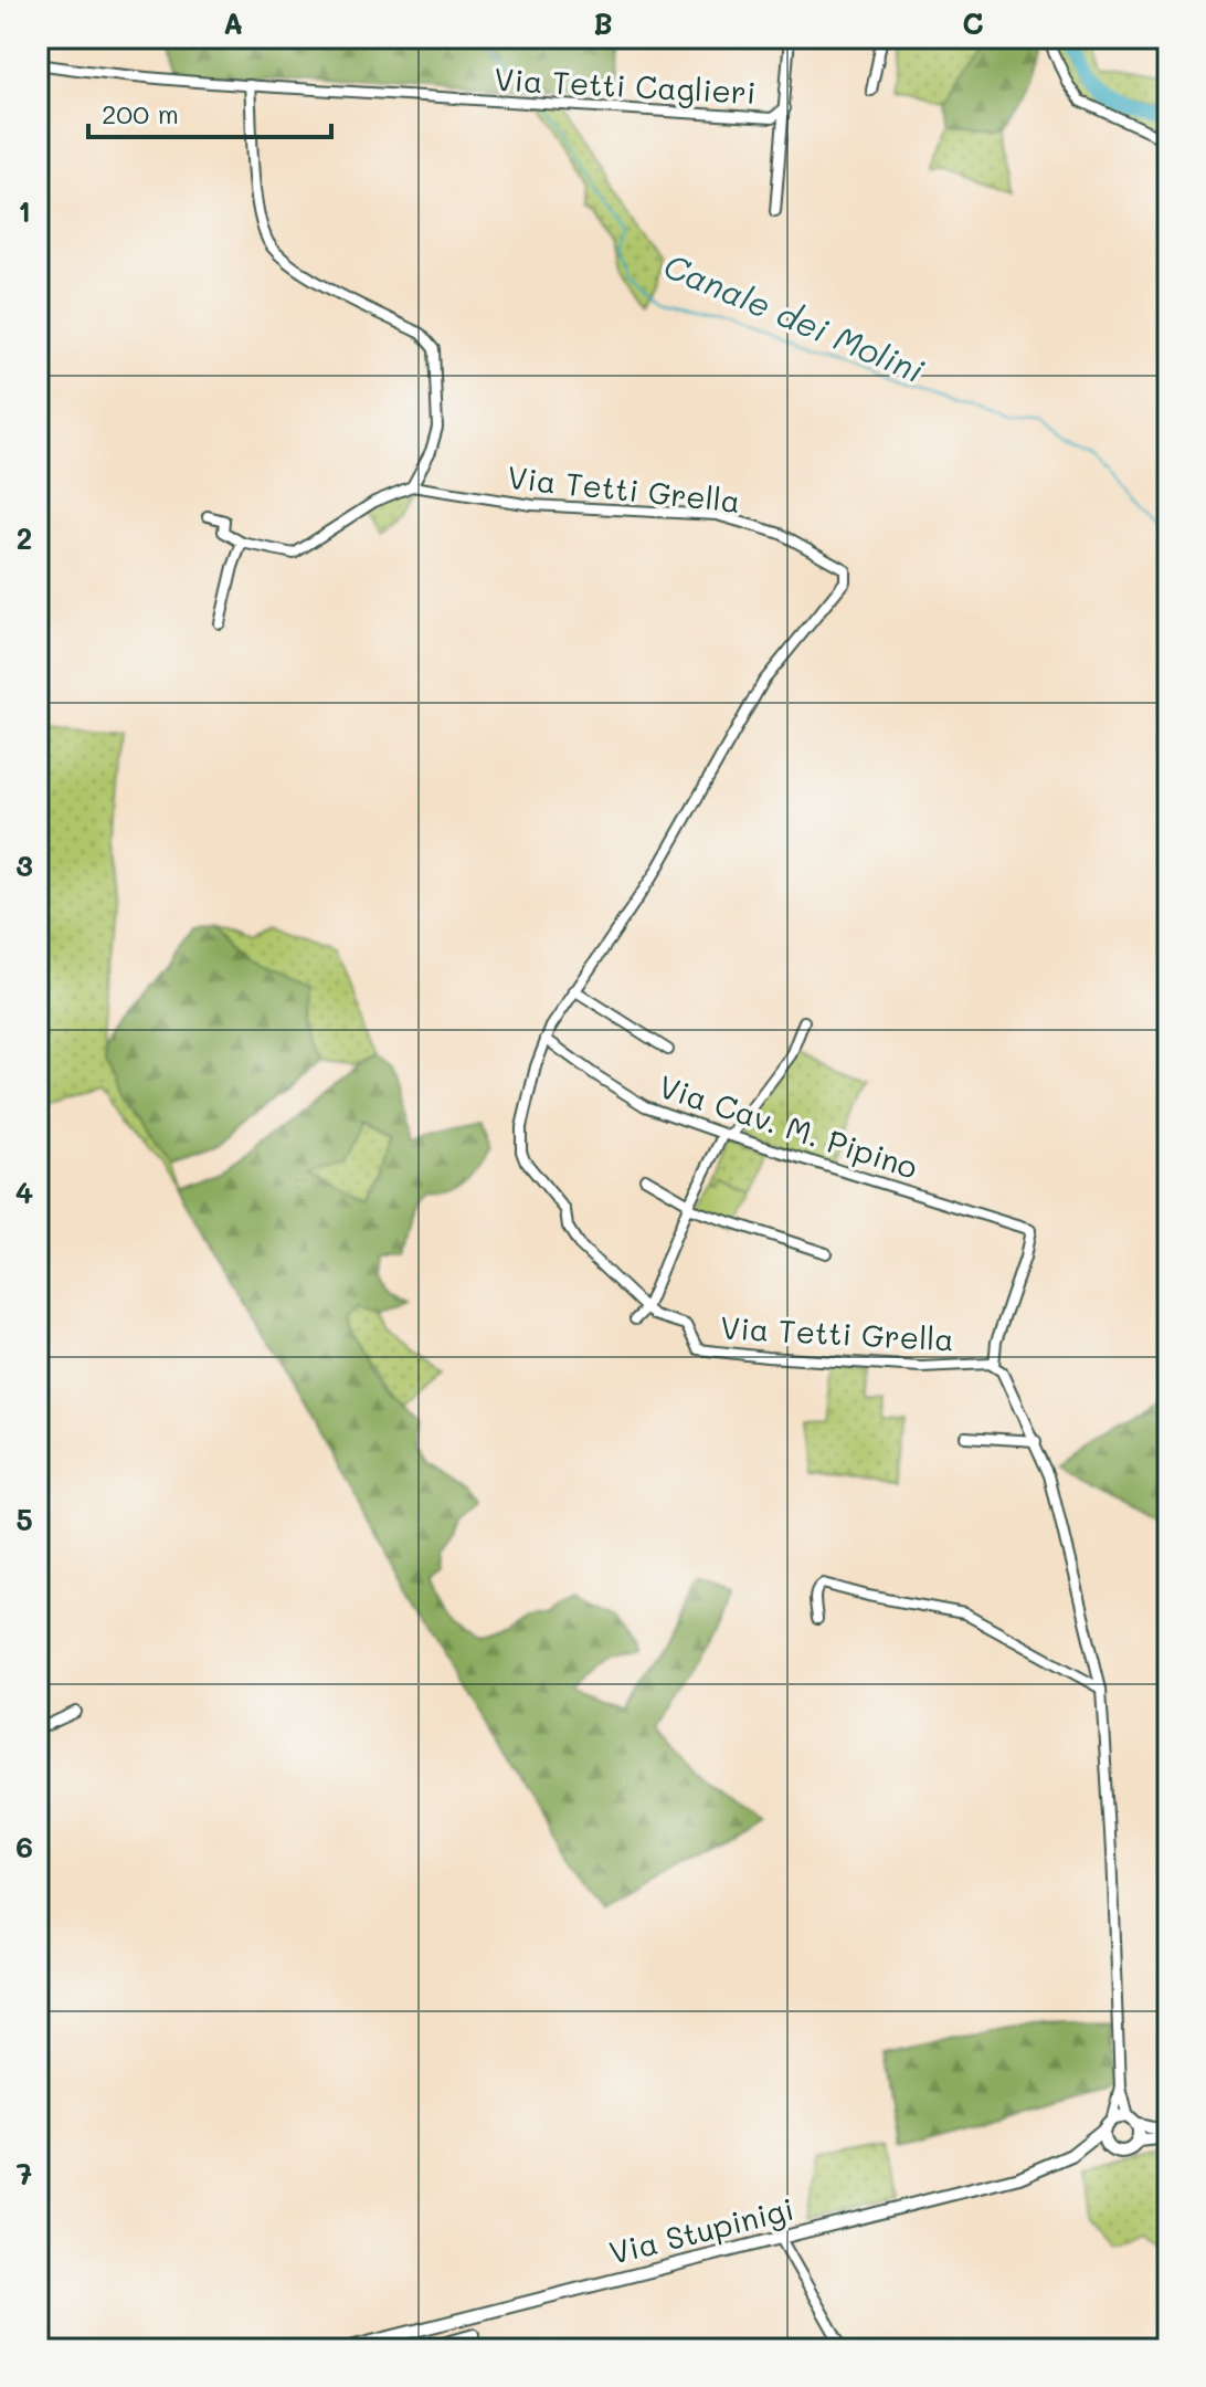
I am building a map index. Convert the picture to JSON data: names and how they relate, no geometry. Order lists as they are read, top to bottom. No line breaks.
{"streets":{"street":["Via Tetti Caglieri","Via Tetti Grella","Via Cav. M. Pipino","Via Stupinigi"]},"crossings":[["Via Tetti Grella","Via Cav. M. Pipino"],["Via Tetti Grella","Via Stupinigi"]],"water":["Canale dei Molini"],"scale_bar":"200 m","grid":{"columns":["A","B","C"],"rows":["1","2","3","4","5","6","7"]}}
